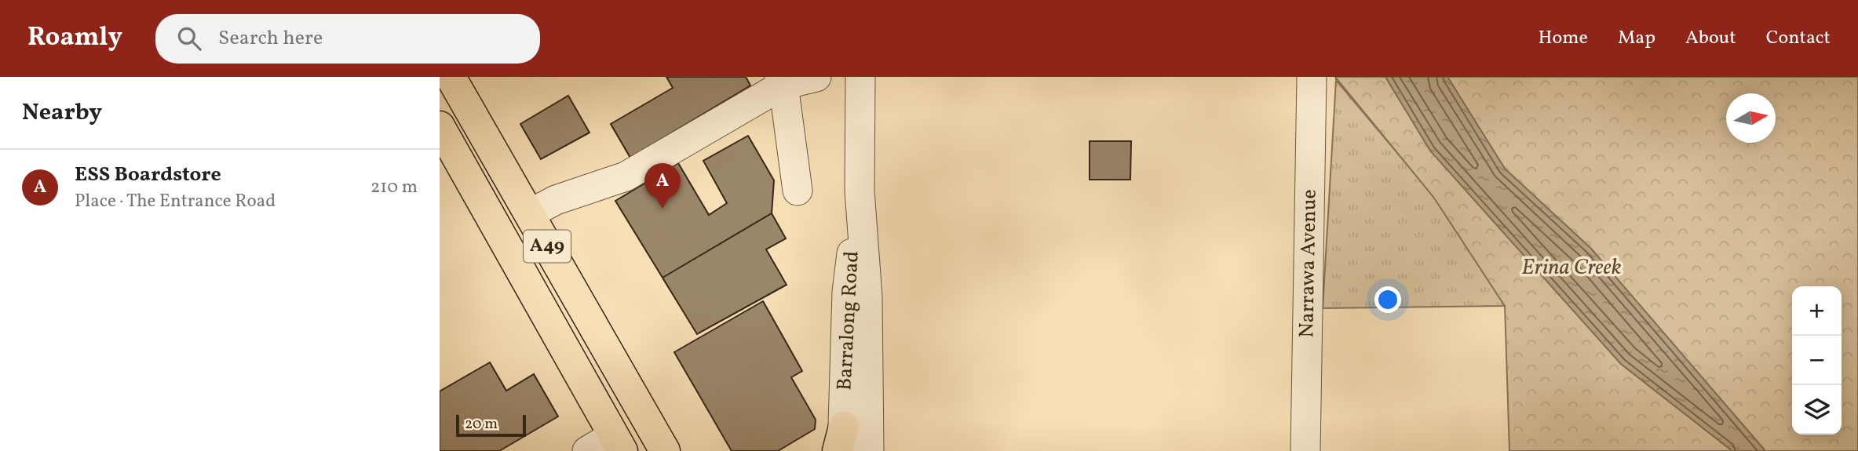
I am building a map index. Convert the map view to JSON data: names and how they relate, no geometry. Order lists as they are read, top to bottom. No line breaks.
{"streets":{"highway":["A49"],"street":["Narrawa Avenue","Barralong Road"]},"water":["Erina Creek"],"scale_bar":"20 m","north":"right","page":{"header":"Roamly","search":"Search here","nav":["Home","Map","About","Contact"],"heading":"Nearby","list":[{"mark":"A","name":"ESS Boardstore","note":"Place · The Entrance Road","value":"210 m"}],"pins":"A","map_buttons":["+","−"],"scale":"20 m"}}
